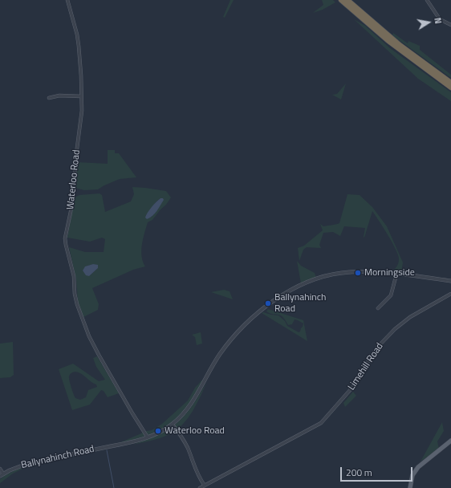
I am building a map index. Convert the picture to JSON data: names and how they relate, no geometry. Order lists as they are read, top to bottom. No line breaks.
{"streets":{"street":["Waterloo Road","Limehill Road","Ballynahinch Road"]},"crossings":[["Waterloo Road","Ballynahinch Road"]],"places":["Morningside","Ballynahinch Road","Waterloo Road"],"scale_bar":"200 m","north":"right"}
